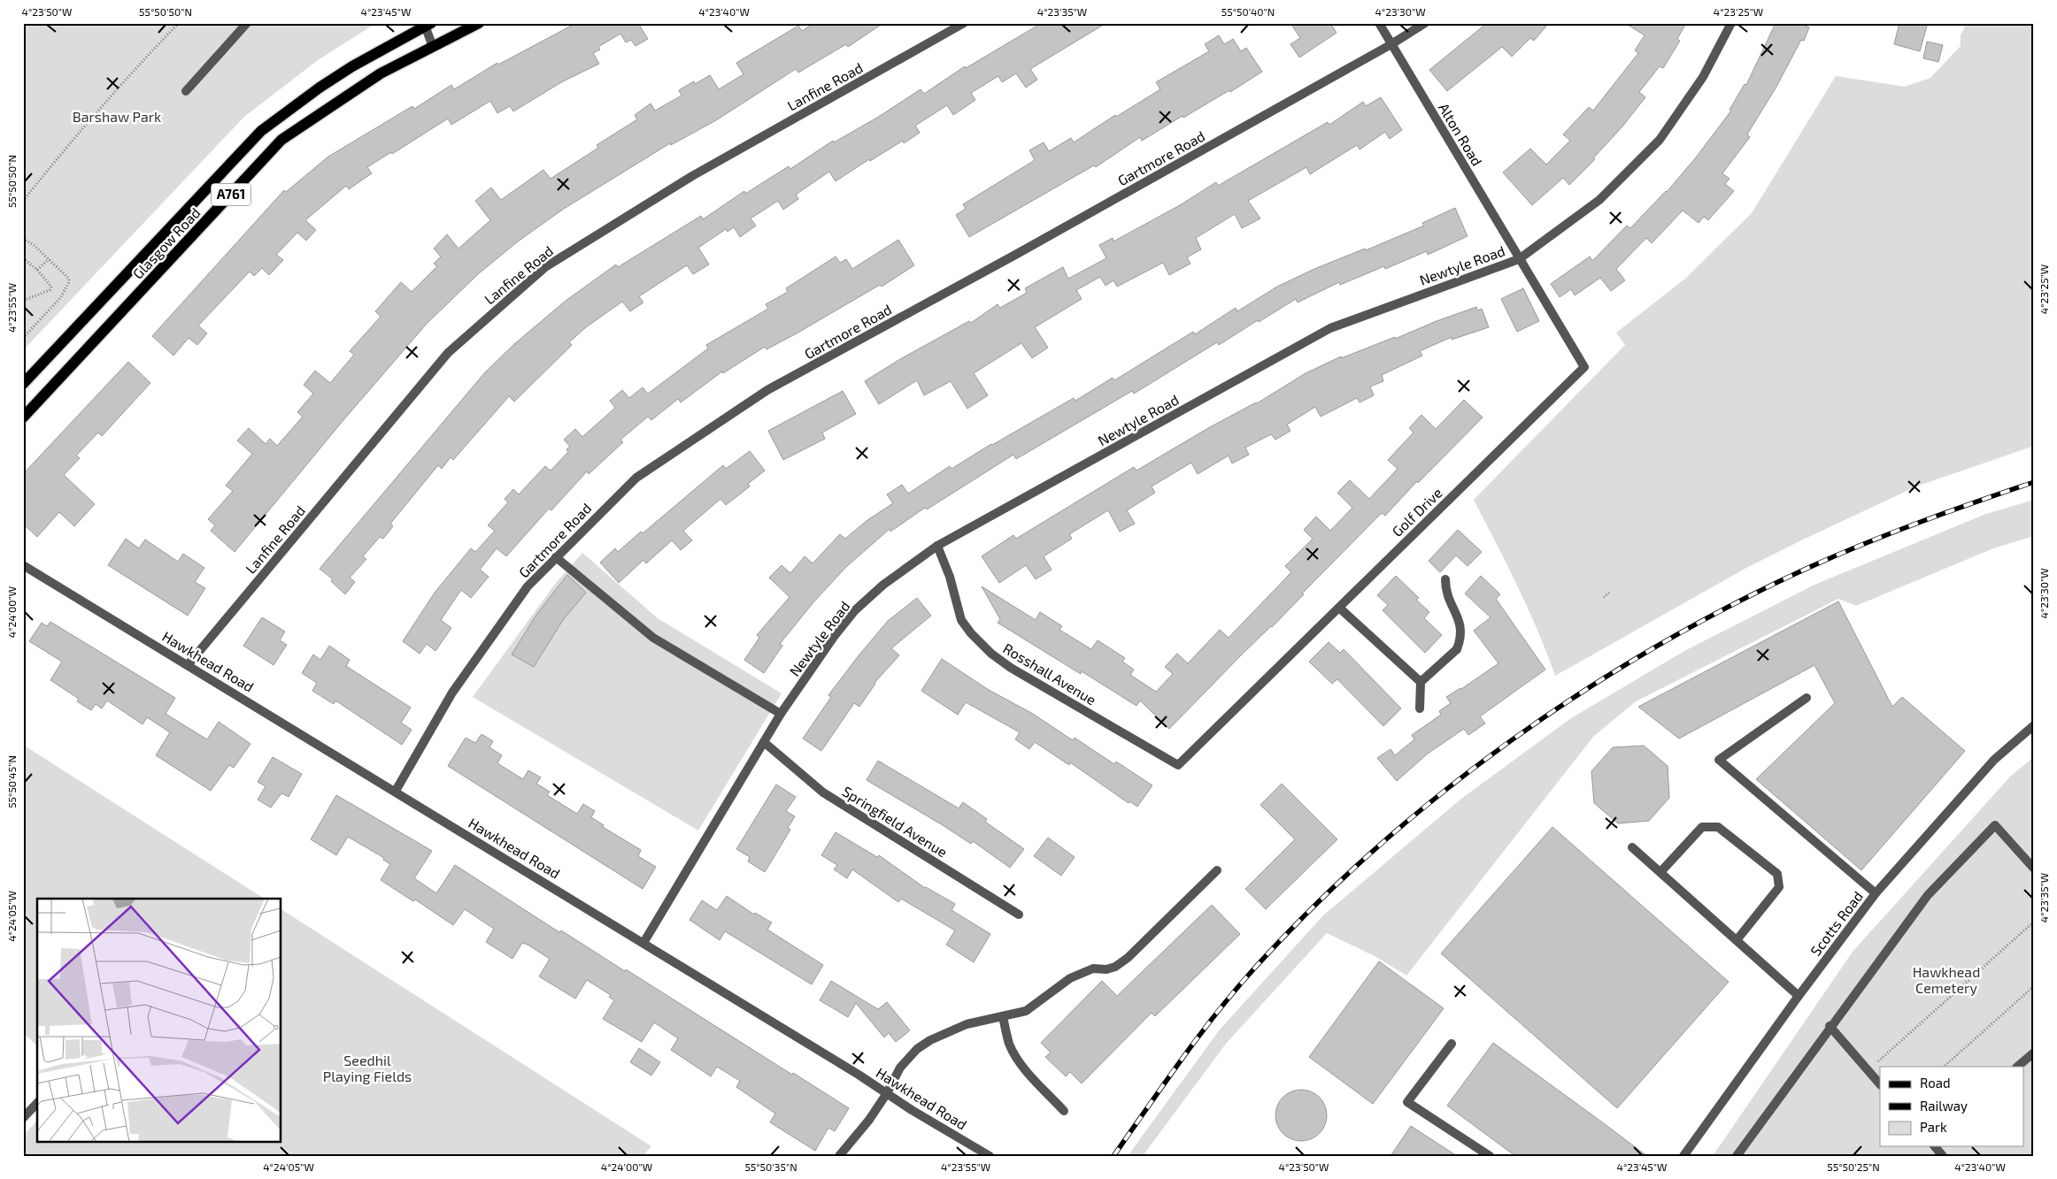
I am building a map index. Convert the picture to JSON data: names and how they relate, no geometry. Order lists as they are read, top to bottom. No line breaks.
{"streets":{"main road":["A761","Glasgow Road"],"street":["Lanfine Road","Alton Road","Gartmore Road","Newtyle Road","Golf Drive","Hawkhead Road","Rosshall Avenue","Springfield Avenue","Scotts Road"]},"crossings":[["Lanfine Road","Hawkhead Road"],["Alton Road","Gartmore Road"],["Alton Road","Newtyle Road"],["Alton Road","Golf Drive"],["Gartmore Road","Hawkhead Road"],["Newtyle Road","Golf Drive"],["Newtyle Road","Hawkhead Road"],["Newtyle Road","Rosshall Avenue"],["Newtyle Road","Springfield Avenue"],["Golf Drive","Rosshall Avenue"]],"parks":["Barshaw Park","Hawkhead Cemetery","Seedhil Playing Fields"],"legend":["Road","Railway","Park"],"coordinates":["4°23'50\"W","55°50'50\"N","4°23'45\"W","4°23'40\"W","4°23'35\"W","55°50'40\"N","4°23'30\"W","4°23'25\"W","4°23'55\"W","4°24'00\"W","55°50'45\"N","4°24'05\"W","55°50'35\"N","55°50'25\"N"]}
